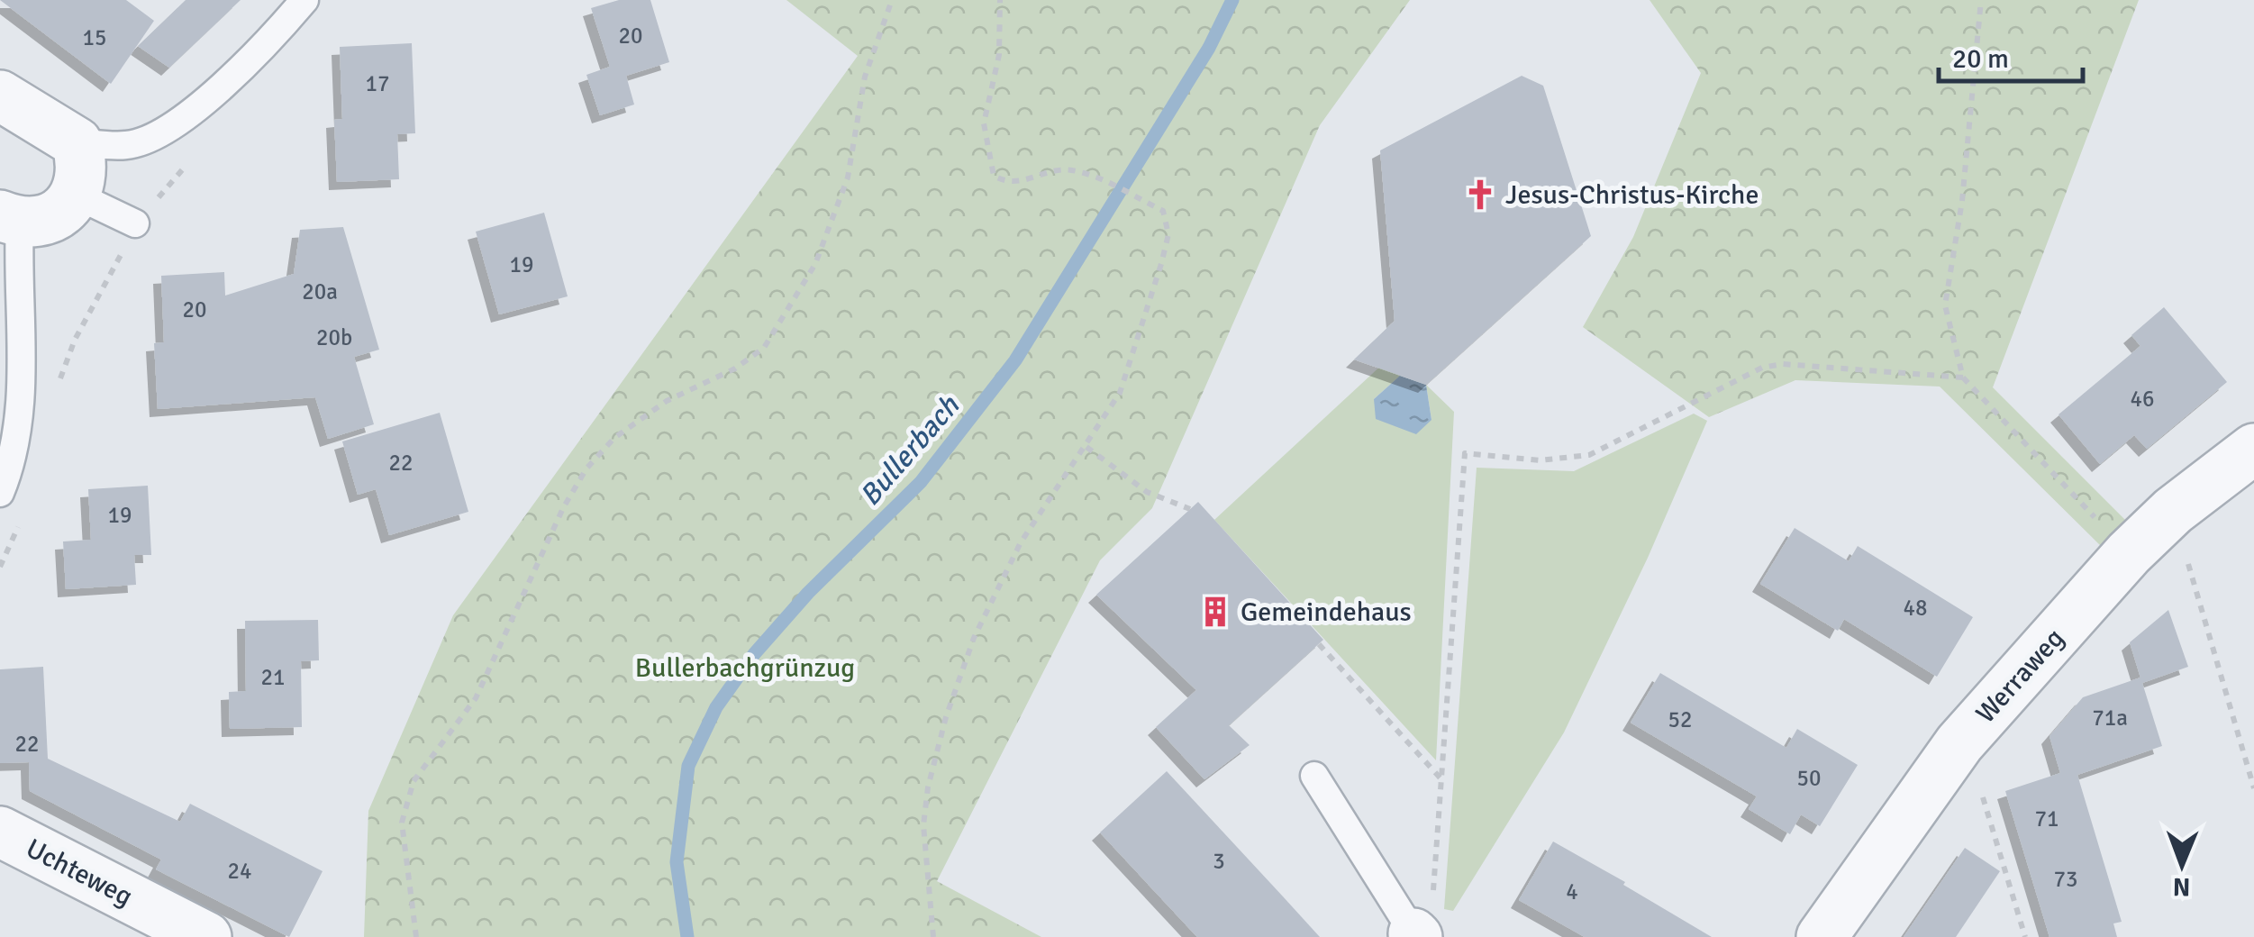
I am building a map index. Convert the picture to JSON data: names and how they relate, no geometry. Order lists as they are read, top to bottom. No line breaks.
{"streets":{"street":["Werraweg","Uchteweg"]},"water":["Bullerbach"],"parks":["Bullerbachgrünzug"],"places":{"church":["Jesus-Christus-Kirche"],"building":["Gemeindehaus"]},"house_numbers":["20","15","17","19","20a","20","20b","46","22","19","48","21","71a","52","22","50","71","3","24","73","4"],"scale_bar":"20 m","north":"bottom"}
